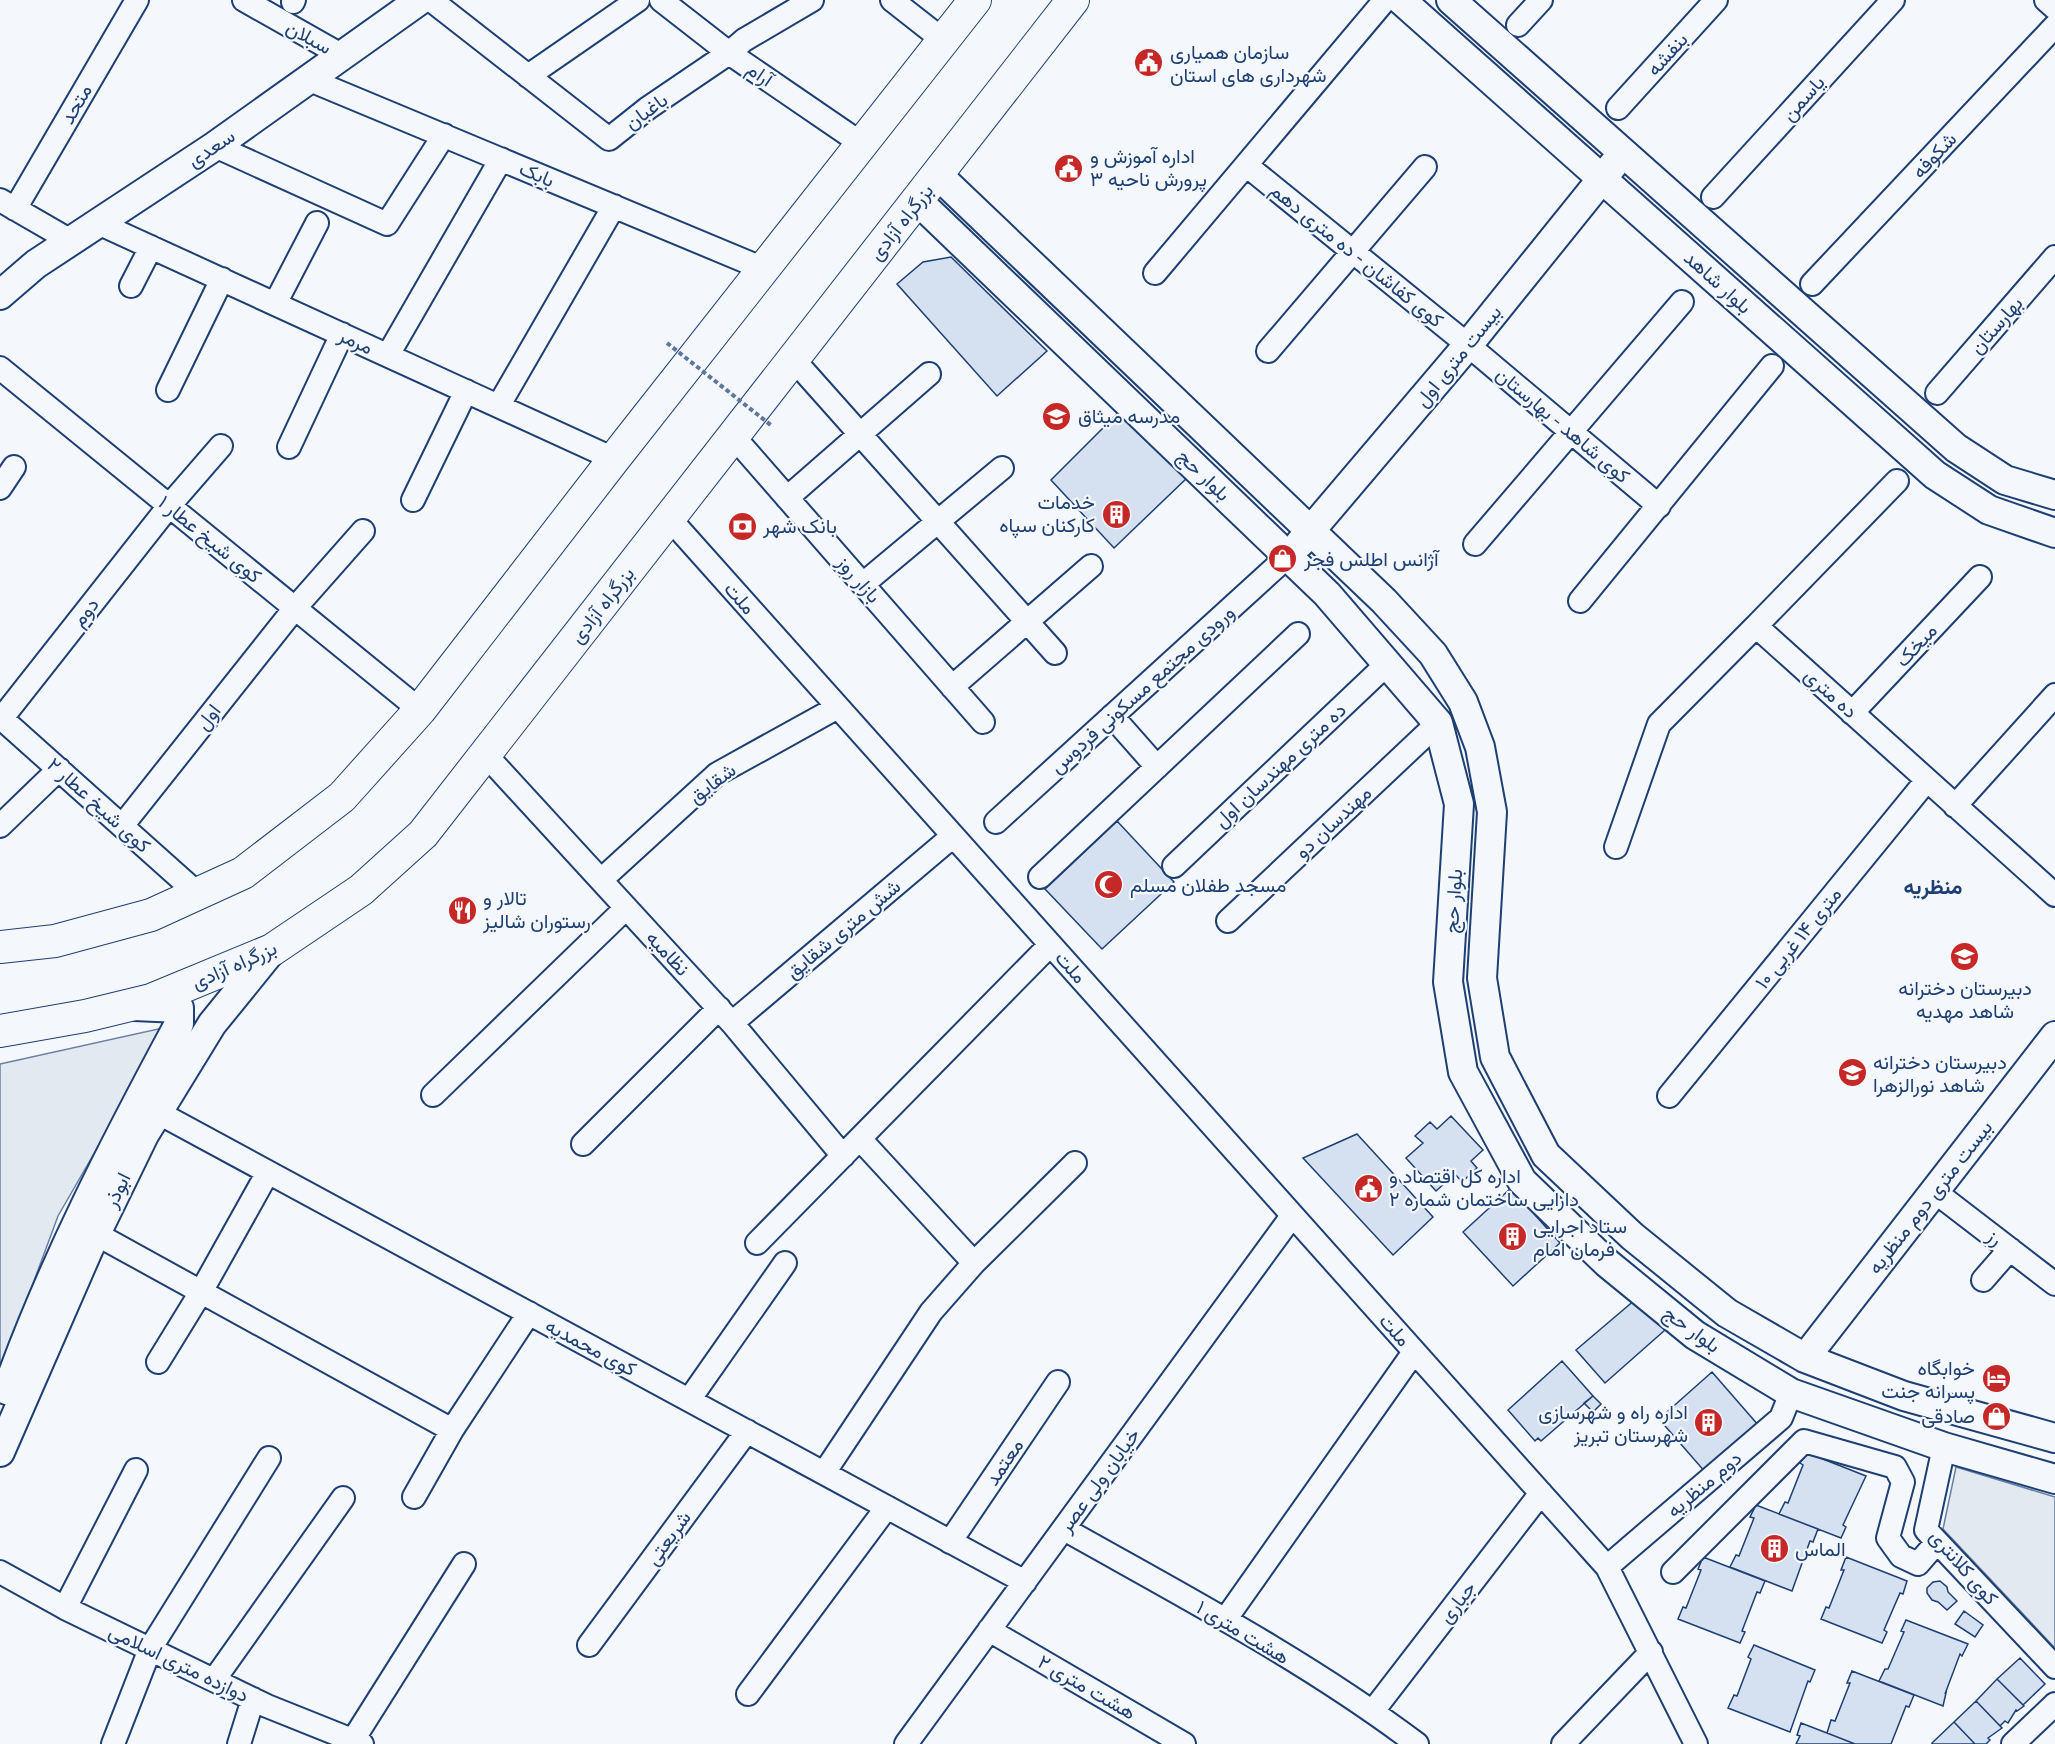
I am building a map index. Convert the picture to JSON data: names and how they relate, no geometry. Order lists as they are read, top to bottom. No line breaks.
{"streets":{"highway":["بزرگراه آزادی"],"main road":["سعدی","بلوار شاهد","بیست متری اول","بلوار حج","ابوذر","بیست متری دوم منظریه"],"street":["سبلان","بنفشه","آرام","یاسمن","متحد","باغبان","شکوفه","بابک","کوی کفاشان - ده متری دهم","بهارستان","مرمر","کوی شاهد - بهارستان","کوی شیخ عطار ۱","بازار روز","ملت","دوم","میخک","ورودی مجتمع مسکونی فردوس","ده متری","اول","ده متری مهندسان اول","شقایق","کوی شیخ عطار ۲","مهندسان دو","شش متری شقایق","۱۰ متری ۱۴ غربی","نظامیه","رز","کوی محمدیه","معتمد","خیابان ولی عصر","دوم منظریه","شریعتی","کوی کلانتری","جباری","هشت متری ۱","دوازده متری اسلامی","هشت متری ۲"]},"crossings":[["سبلان","سعدی"],["آرام","باغبان"],["سعدی","بابک"],["سعدی","مرمر"],["بزرگراه آزادی","بلوار حج"],["بزرگراه آزادی","بازار روز"],["بزرگراه آزادی","ملت"],["بزرگراه آزادی","نظامیه"],["بزرگراه آزادی","ابوذر"],["کوی کفاشان - ده متری دهم","بیست متری اول"],["کوی کفاشان - ده متری دهم","کوی شاهد - بهارستان"],["بلوار شاهد","بیست متری اول"],["بیست متری اول","کوی شاهد - بهارستان"],["بیست متری اول","بلوار حج"],["بیست متری اول","ورودی مجتمع مسکونی فردوس"],["بلوار حج","ورودی مجتمع مسکونی فردوس"],["بلوار حج","ده متری مهندسان اول"],["بلوار حج","مهندسان دو"],["بلوار حج","بیست متری دوم منظریه"],["بلوار حج","دوم منظریه"],["بلوار حج","کوی کلانتری"],["کوی شیخ عطار ۱","دوم"],["کوی شیخ عطار ۱","اول"],["ملت","شقایق"],["ملت","شش متری شقایق"],["ملت","نظامیه"],["ملت","خیابان ولی عصر"],["ملت","دوم منظریه"],["ملت","جباری"],["دوم","کوی شیخ عطار ۲"],["میخک","ده متری"],["ده متری","۱۰ متری ۱۴ غربی"],["اول","کوی شیخ عطار ۲"],["شقایق","نظامیه"],["شش متری شقایق","نظامیه"],["ابوذر","کوی محمدیه"],["بیست متری دوم منظریه","رز"],["کوی محمدیه","معتمد"],["کوی محمدیه","خیابان ولی عصر"],["کوی محمدیه","شریعتی"],["خیابان ولی عصر","هشت متری ۱"],["خیابان ولی عصر","هشت متری ۲"],["جباری","هشت متری ۱"]],"districts":["منظریه"],"places":{"public building":["سازمان همیاری شهرداری های استان","اداره آموزش و پرورش ناحیه ۳","اداره کل اقتصاد و دارایی ساختمان شماره ۲"],"school or university":["مدرسه میثاق","دبیرستان دخترانه شاهد مهدیه","دبیرستان دخترانه شاهد نورالزهرا"],"building":["خدمات کارکنان سپاه","ستاد اجرایی فرمان امام","اداره راه و شهرسازی شهرستان تبریز","الماس"],"bank":["بانک شهر"],"shop":["آژانس اطلس فجر","صادقی"],"mosque":["مسجد طفلان مسلم"],"restaurant":["تالار و رستوران شالیز"],"hotel":["خوابگاه پسرانه جنت"]}}
